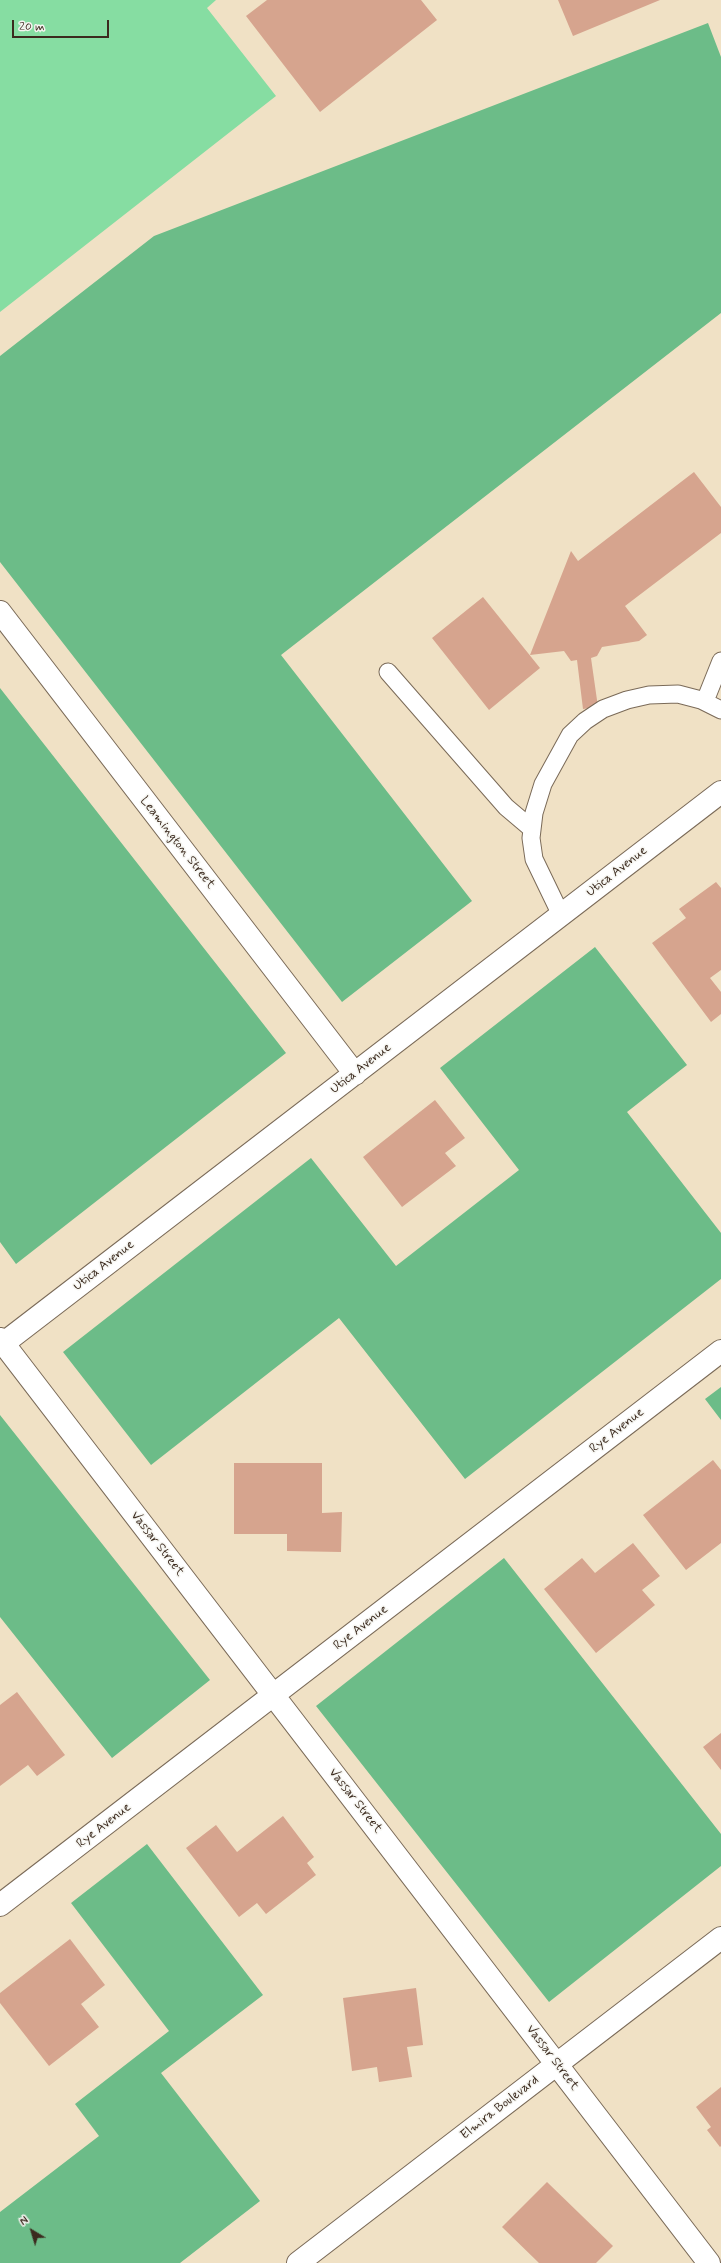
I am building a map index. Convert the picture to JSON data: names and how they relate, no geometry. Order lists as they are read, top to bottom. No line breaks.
{"streets":{"street":["Leamington Street","Utica Avenue","Rye Avenue","Vassar Street","Elmira Boulevard"]},"crossings":[["Leamington Street","Utica Avenue"],["Utica Avenue","Vassar Street"],["Rye Avenue","Vassar Street"],["Vassar Street","Elmira Boulevard"]],"scale_bar":"20 m","north":"top left"}
